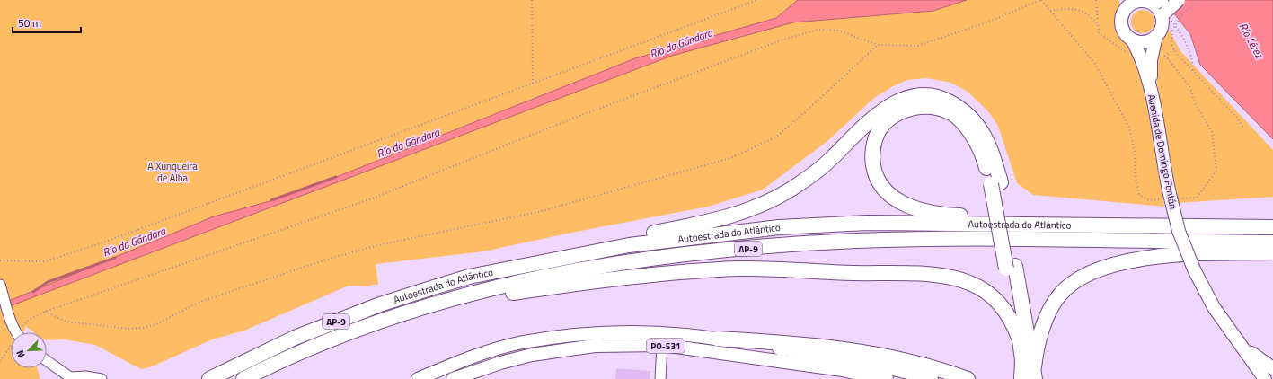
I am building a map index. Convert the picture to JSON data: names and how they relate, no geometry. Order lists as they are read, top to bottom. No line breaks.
{"streets":{"highway":["Autoestrada do Atlántico","AP-9"],"main road":["Avenida de Domingo Fontán","PO-531"]},"water":["Río Lérez","Río da Gándara"],"parks":["A Xunqueira de Alba"],"scale_bar":"50 m","north":"bottom left"}
